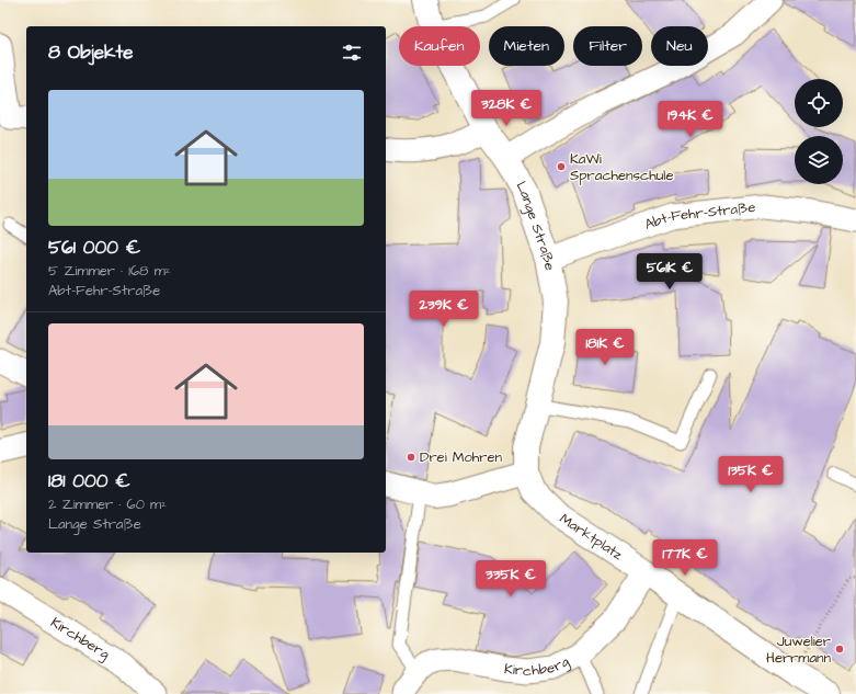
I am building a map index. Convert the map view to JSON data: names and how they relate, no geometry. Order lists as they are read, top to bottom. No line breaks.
{"streets":{"street":["Abt-Fehr-Straße","Lange Straße","Marktplatz","Kirchberg"]},"crossings":[["Abt-Fehr-Straße","Lange Straße"],["Lange Straße","Marktplatz"],["Marktplatz","Kirchberg"]],"places":["KaWi Sprachenschule","Drei Mohren","Juwelier Herrmann"],"page":{"chip":["Kaufen","Mieten","Filter","Neu"],"heading":"8 Objekte","list":[{"name":"561 000 €","note":"5 Zimmer · 168 m² · Abt-Fehr-Straße"},{"name":"181 000 €","note":"2 Zimmer · 60 m² · Lange Straße"}],"price":["328K €","194K €","561K €","239K €","181K €","135K €","177K €","335K €"]}}
